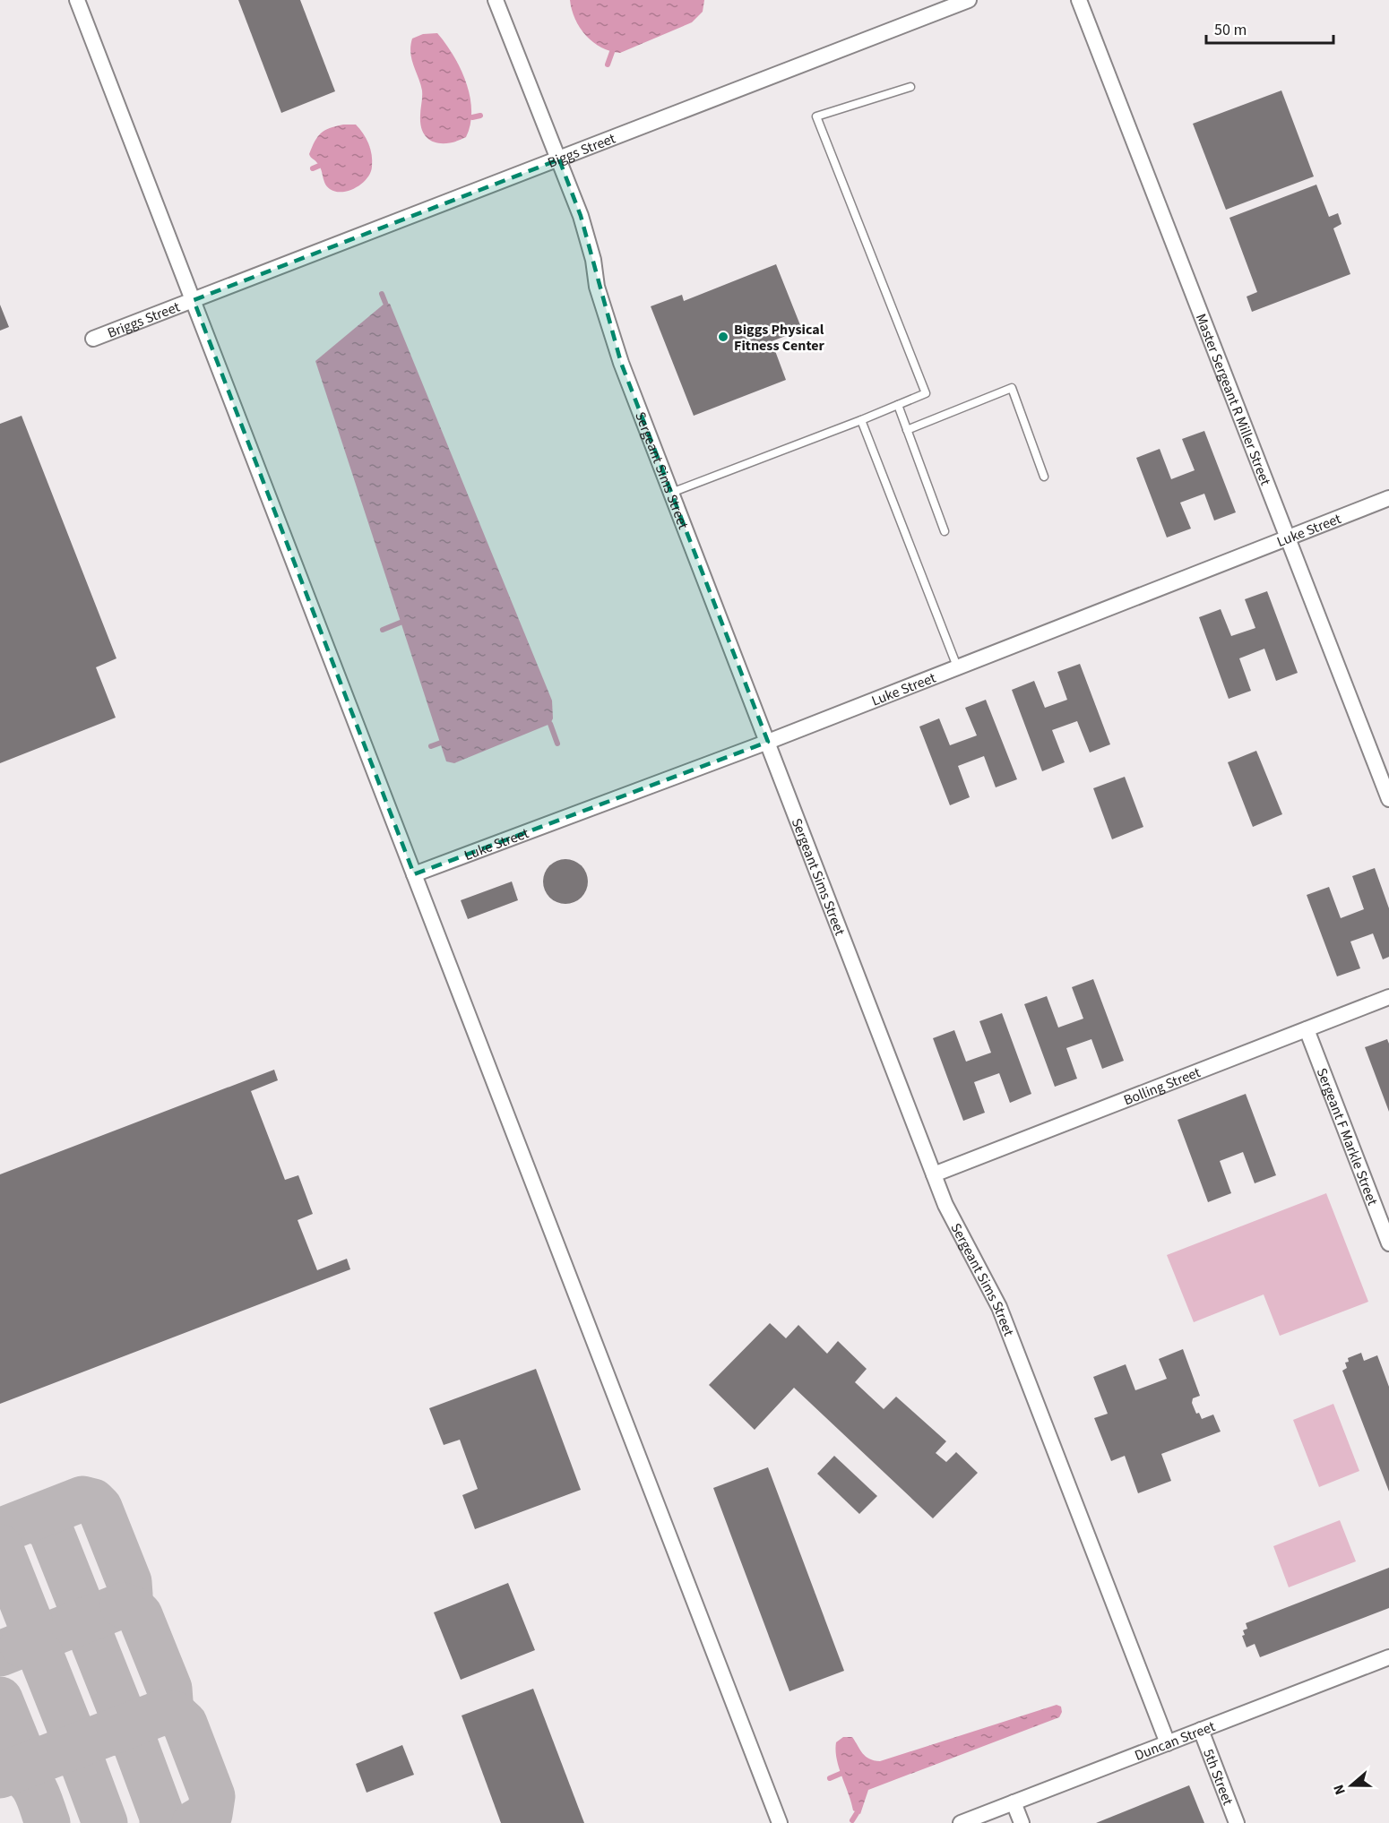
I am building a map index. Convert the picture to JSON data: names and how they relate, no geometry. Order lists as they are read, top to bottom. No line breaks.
{"streets":{"street":["Biggs Street","Briggs Street","Master Sergeant R Miller Street","Sergeant Sims Street","Luke Street","Bolling Street","Sergeant F Markle Street","Duncan Street","5th Street"]},"crossings":[["Biggs Street","Briggs Street"],["Biggs Street","Sergeant Sims Street"],["Master Sergeant R Miller Street","Luke Street"],["Sergeant Sims Street","Luke Street"],["Sergeant Sims Street","Bolling Street"],["Sergeant Sims Street","Duncan Street"],["Bolling Street","Sergeant F Markle Street"],["Duncan Street","5th Street"]],"places":["Biggs Physical Fitness Center"],"scale_bar":"50 m","north":"left"}
